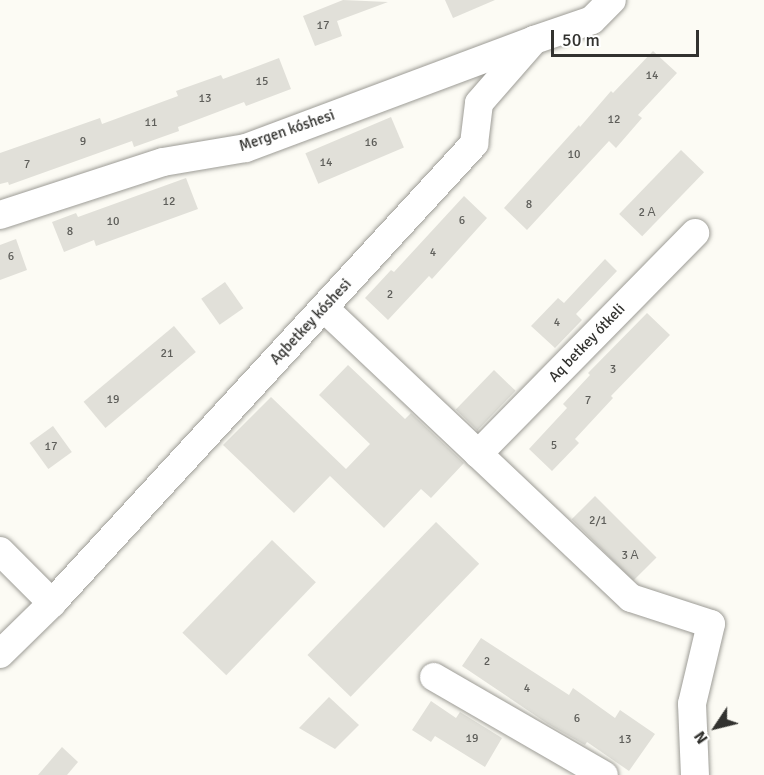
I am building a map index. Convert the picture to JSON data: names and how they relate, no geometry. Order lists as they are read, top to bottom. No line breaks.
{"streets":{"street":["Mergen kóshesi","Aqbetkey kóshesi","Aq betkey ótkeli"]},"crossings":[["Mergen kóshesi","Aqbetkey kóshesi"]],"house_numbers":["17","14","15","13","12","11","9","16","10","14","7","12","8","2 А","6","10","8","4","6","2","4","21","3","19","7","5","17","2/1","3 А","2","4","6","19","13"],"scale_bar":"50 m","north":"bottom left"}
